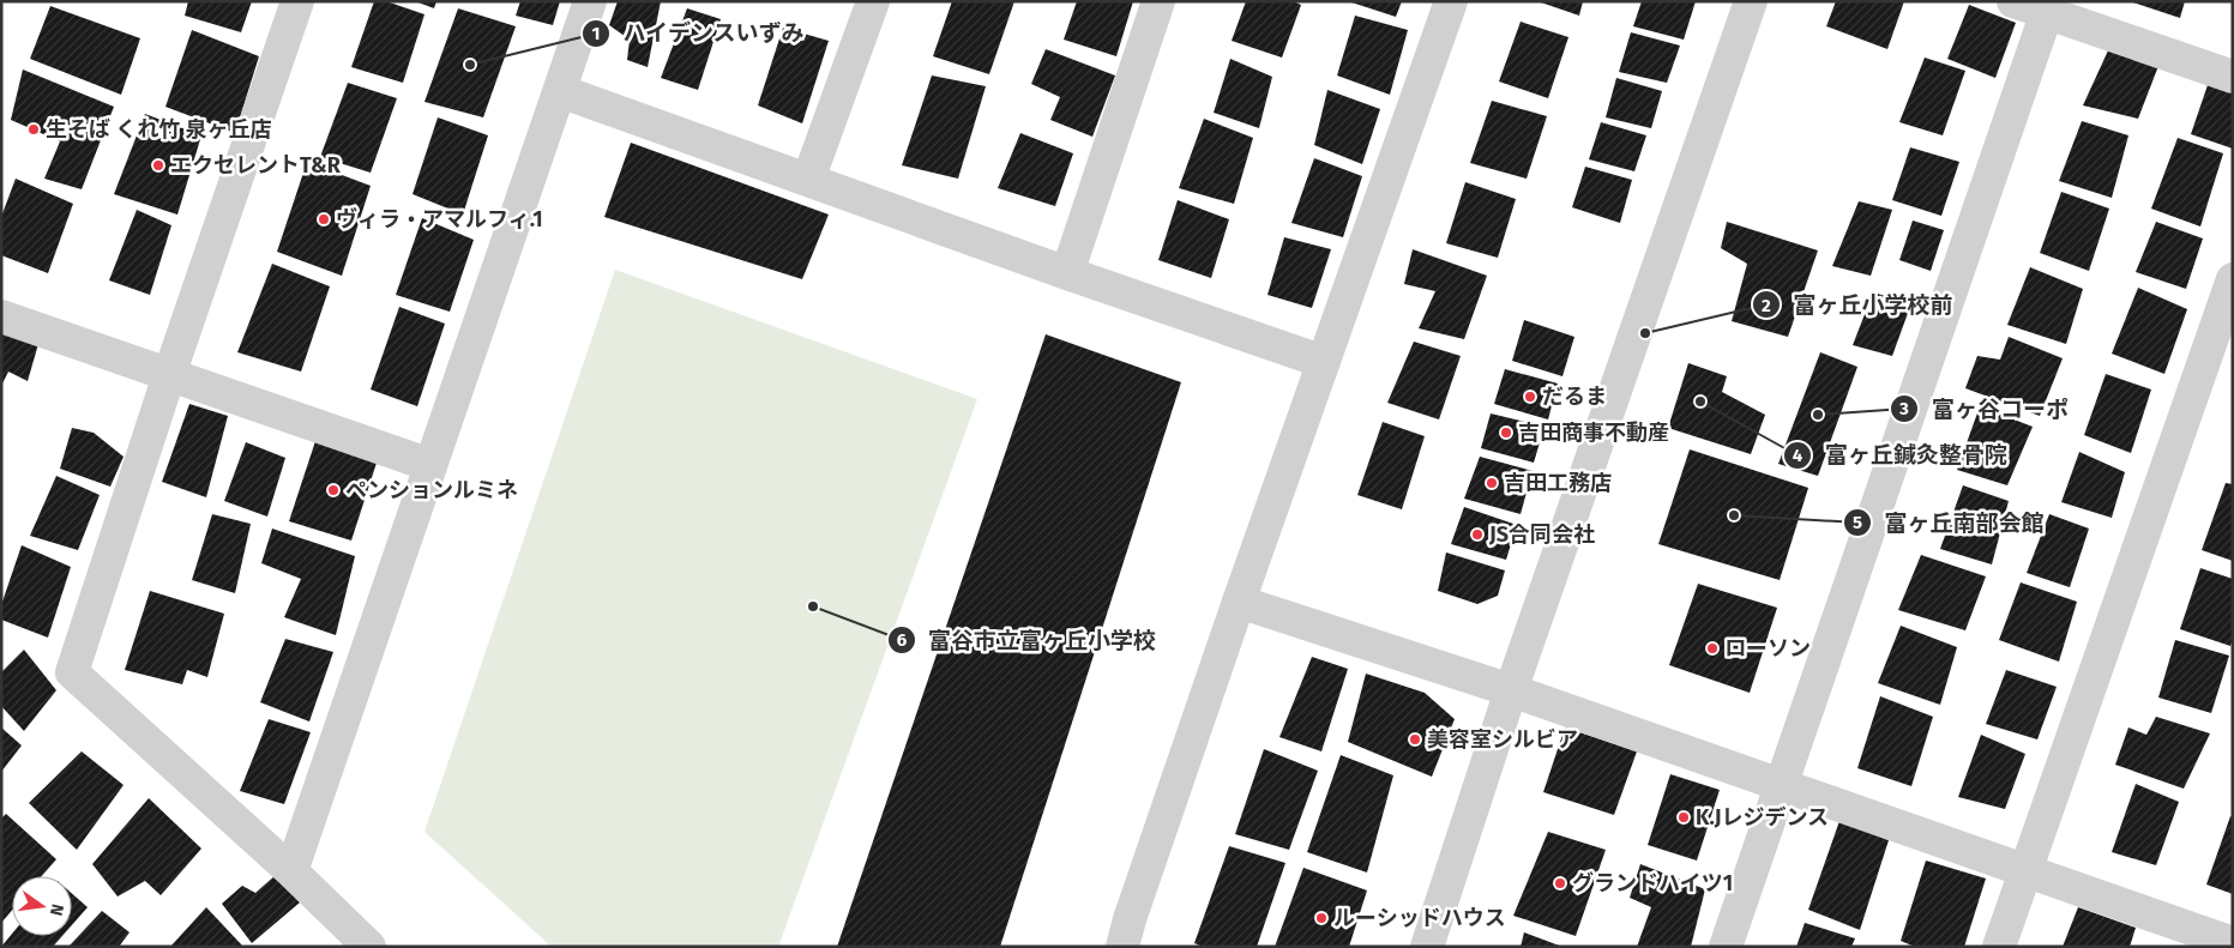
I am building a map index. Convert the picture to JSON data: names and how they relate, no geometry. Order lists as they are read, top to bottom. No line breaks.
{"places":["ハイデンスいずみ","生そば くれ竹 泉ヶ丘店","エクセレントT&R","ヴィラ・アマルフィ.1","富ヶ丘小学校前","だるま","富ヶ丘鍼灸整骨院","富ヶ谷コーポ","吉田商事不動産","吉田工務店","ペンションルミネ","富ヶ丘南部会館","JS合同会社","富谷市立富ヶ丘小学校","ローソン","美容室シルビア","K.Jレジデンス","グランドハイツ1","ルーシッドハウス"],"north":"right"}
